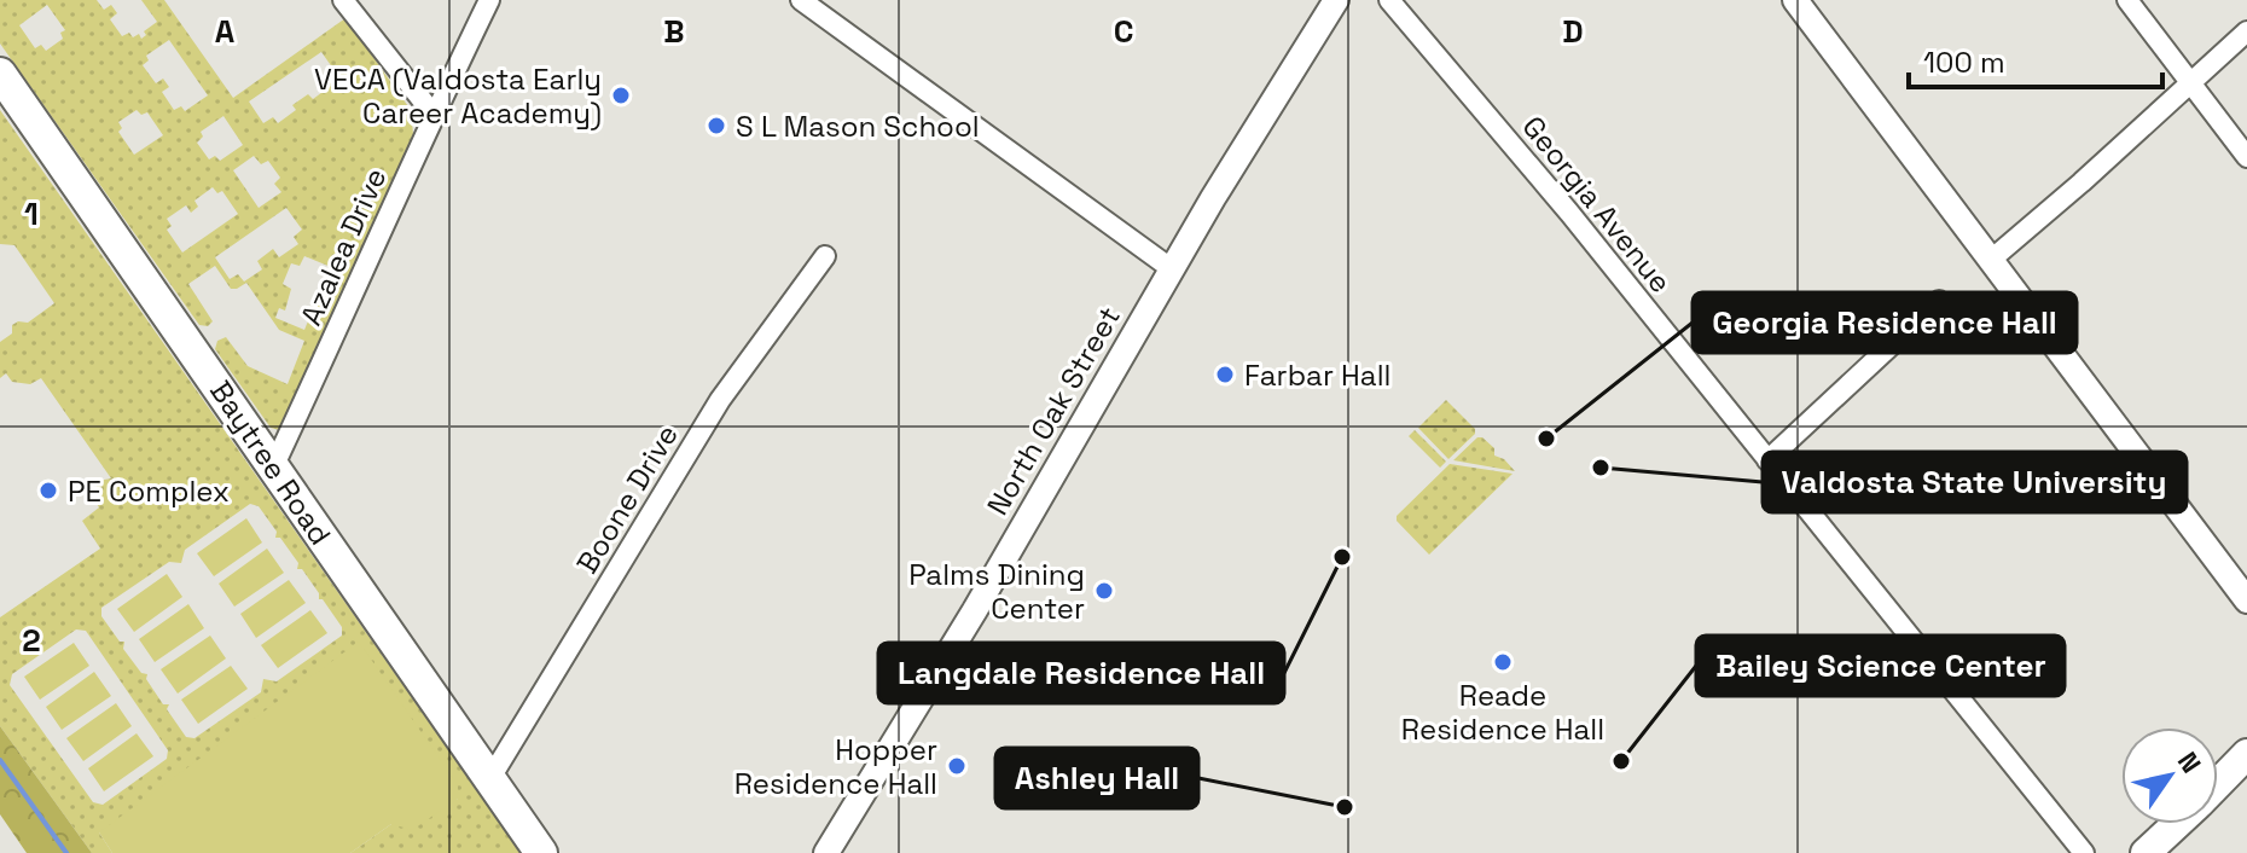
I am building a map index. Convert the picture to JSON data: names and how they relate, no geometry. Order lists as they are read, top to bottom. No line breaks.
{"streets":{"main road":["Baytree Road"],"street":["Georgia Avenue","Azalea Drive","North Oak Street","Boone Drive"]},"crossings":[["Azalea Drive","Baytree Road"],["Baytree Road","Boone Drive"]],"places":["VECA (Valdosta Early Career Academy)","S L Mason School","Farbar Hall","Georgia Residence Hall","Valdosta State University","PE Complex","Langdale Residence Hall","Palms Dining Center","Reade Residence Hall","Bailey Science Center","Hopper Residence Hall","Ashley Hall"],"scale_bar":"100 m","north":"top right","grid":{"columns":["A","B","C","D"],"rows":["1","2"]}}
